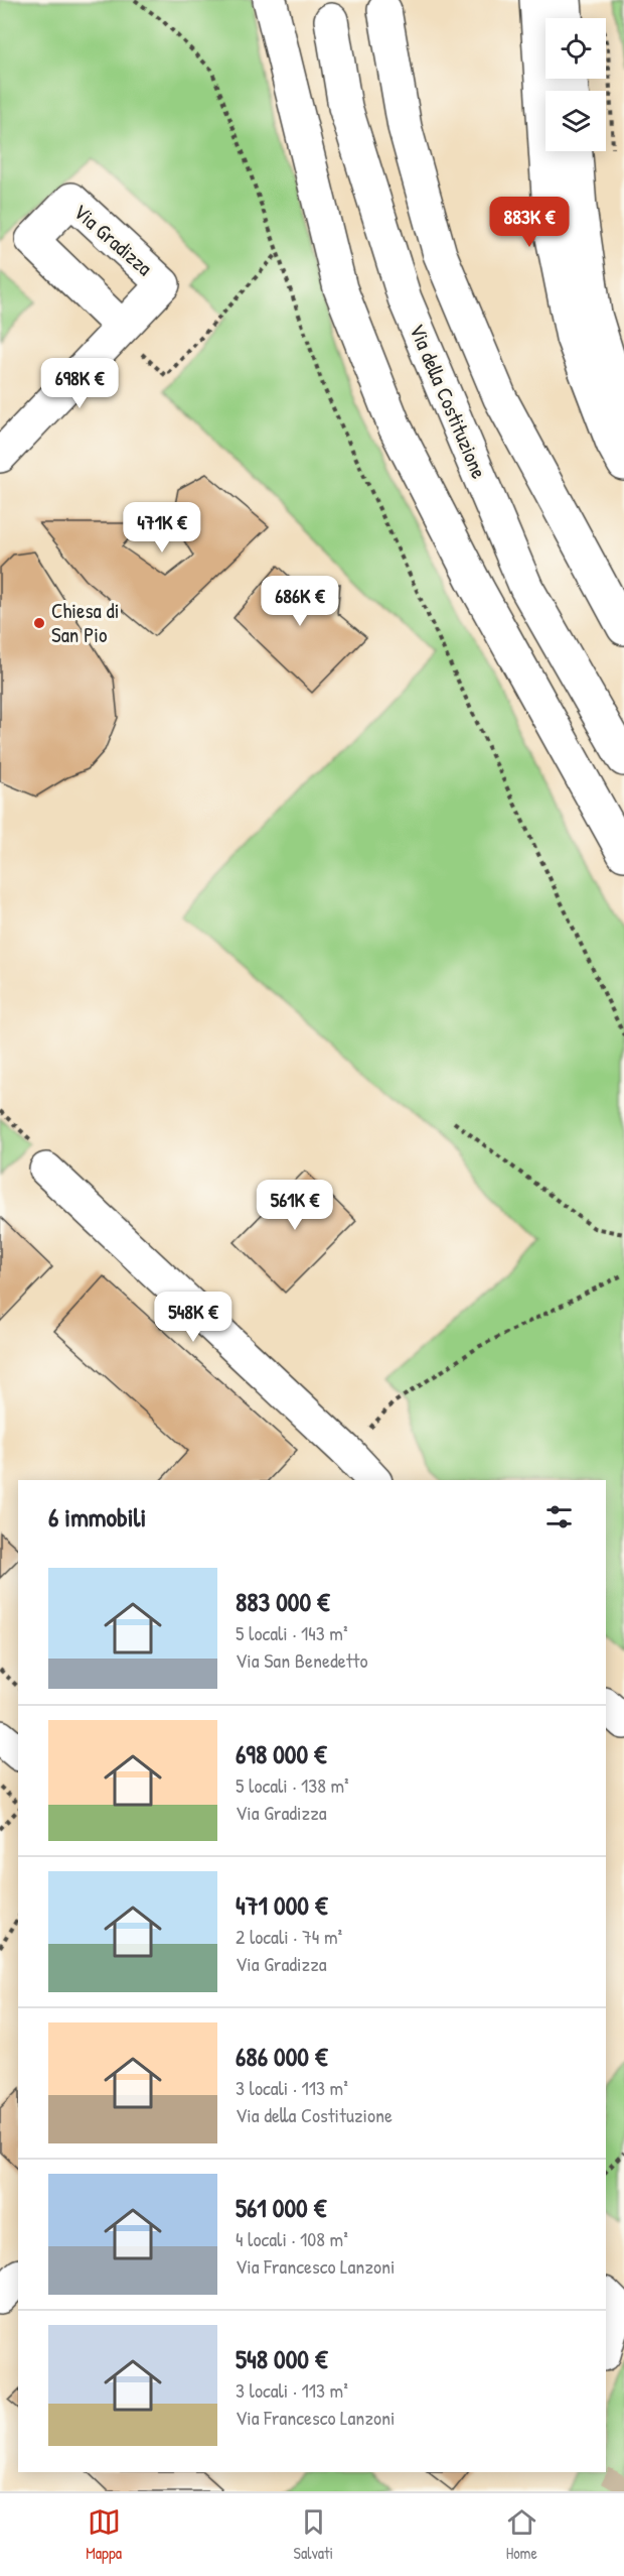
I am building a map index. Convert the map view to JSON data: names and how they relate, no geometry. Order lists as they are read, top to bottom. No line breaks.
{"streets":{"main road":["Via della Costituzione"]},"places":["Chiesa di San Pio"],"page":{"price":["883K €","698K €","471K €","686K €","561K €","548K €"],"heading":"6 immobili","list":[{"name":"883 000 €","note":"5 locali · 143 m² · Via San Benedetto"},{"name":"698 000 €","note":"5 locali · 138 m² · Via Gradizza"},{"name":"471 000 €","note":"2 locali · 74 m² · Via Gradizza"},{"name":"686 000 €","note":"3 locali · 113 m² · Via della Costituzione"},{"name":"561 000 €","note":"4 locali · 108 m² · Via Francesco Lanzoni"},{"name":"548 000 €","note":"3 locali · 113 m² · Via Francesco Lanzoni"}],"tabs":["Mappa","Salvati","Home"]}}
